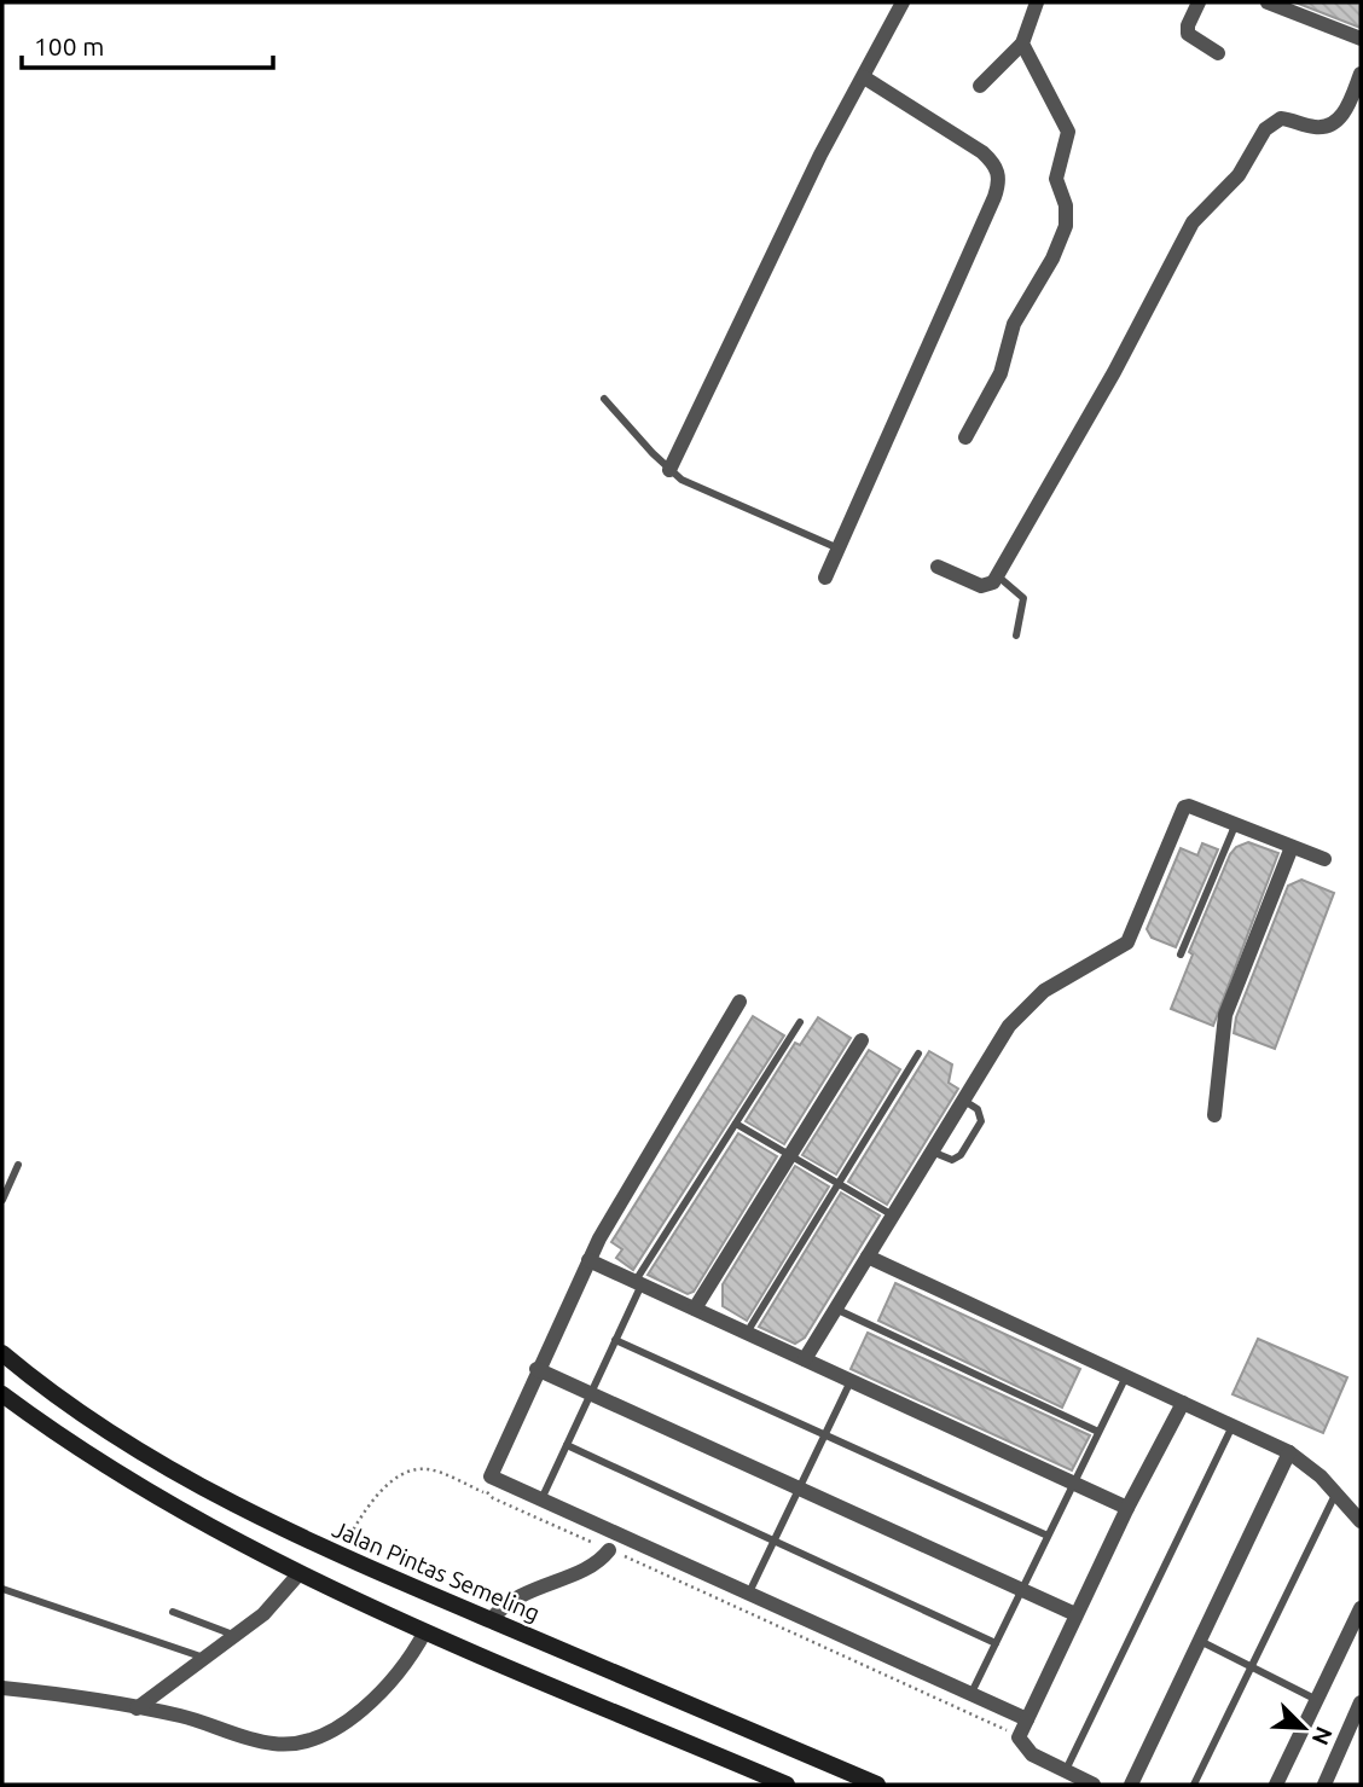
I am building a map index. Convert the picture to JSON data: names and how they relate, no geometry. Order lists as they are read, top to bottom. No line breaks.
{"streets":{"main road":["Jalan Pintas Semeling"]},"scale_bar":"100 m","north":"bottom right"}
